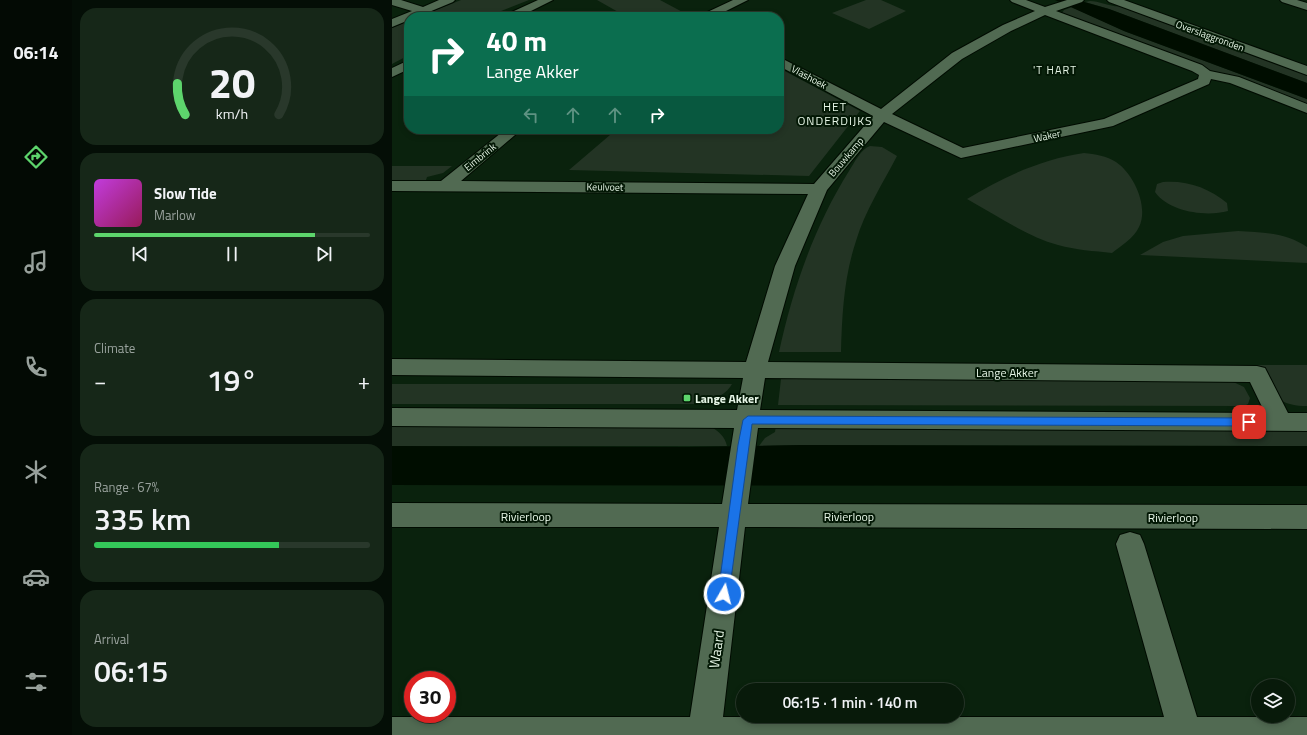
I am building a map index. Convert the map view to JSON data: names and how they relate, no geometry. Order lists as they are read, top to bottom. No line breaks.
{"streets":{"street":["Overslaggronden","Vlashoek","Waker","Eimbrink","Bouwkamp","Keulvoet","Lange Akker","Rivierloop","Waard"]},"crossings":[["Vlashoek","Waker"],["Vlashoek","Bouwkamp"],["Waker","Bouwkamp"],["Eimbrink","Keulvoet"],["Bouwkamp","Keulvoet"],["Bouwkamp","Lange Akker"],["Bouwkamp","Waard"],["Rivierloop","Waard"]],"districts":["'T HART","HET ONDERDIJKS"],"places":{"transit":["Lange Akker"]},"page":{"tabs":"06:14","turn":["40 m","Lange Akker"],"song":["Slow Tide","Marlow"],"tile":["Climate",["Range · 67%","335 km"],["Arrival","06:15"]],"heat":["−","19°","+"],"limit":"30","trip":"06:15 · 1 min · 140 m","gauge":["20","km/h"]}}
